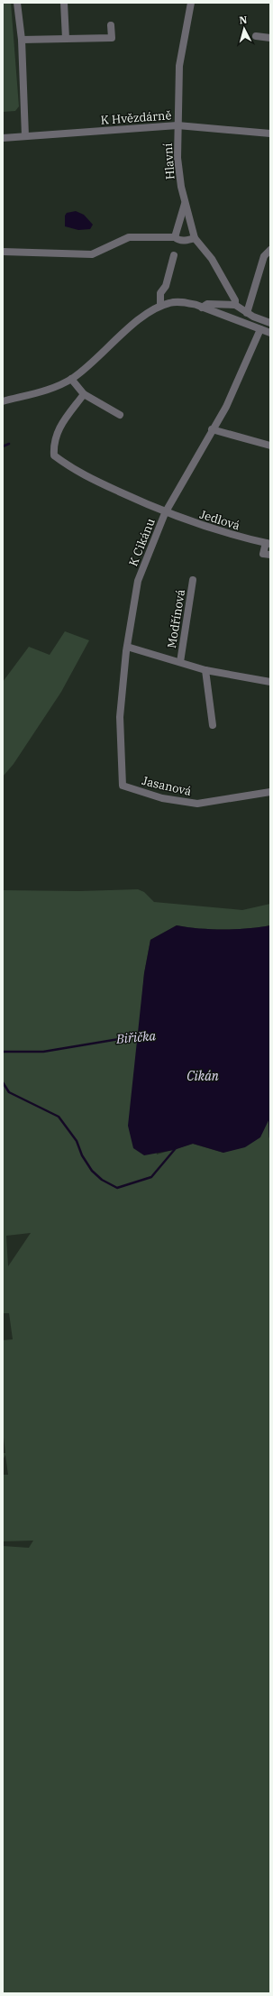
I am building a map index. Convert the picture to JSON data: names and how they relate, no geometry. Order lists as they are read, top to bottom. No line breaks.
{"streets":{"street":["K Hvězdárně","Hlavní","Jedlová","K Cikánu","Modřínová","Jasanová"]},"crossings":[["K Hvězdárně","Hlavní"],["Jedlová","K Cikánu"],["K Cikánu","Modřínová"],["K Cikánu","Jasanová"]],"water":["Biřička","Cikán"],"north":"top"}
